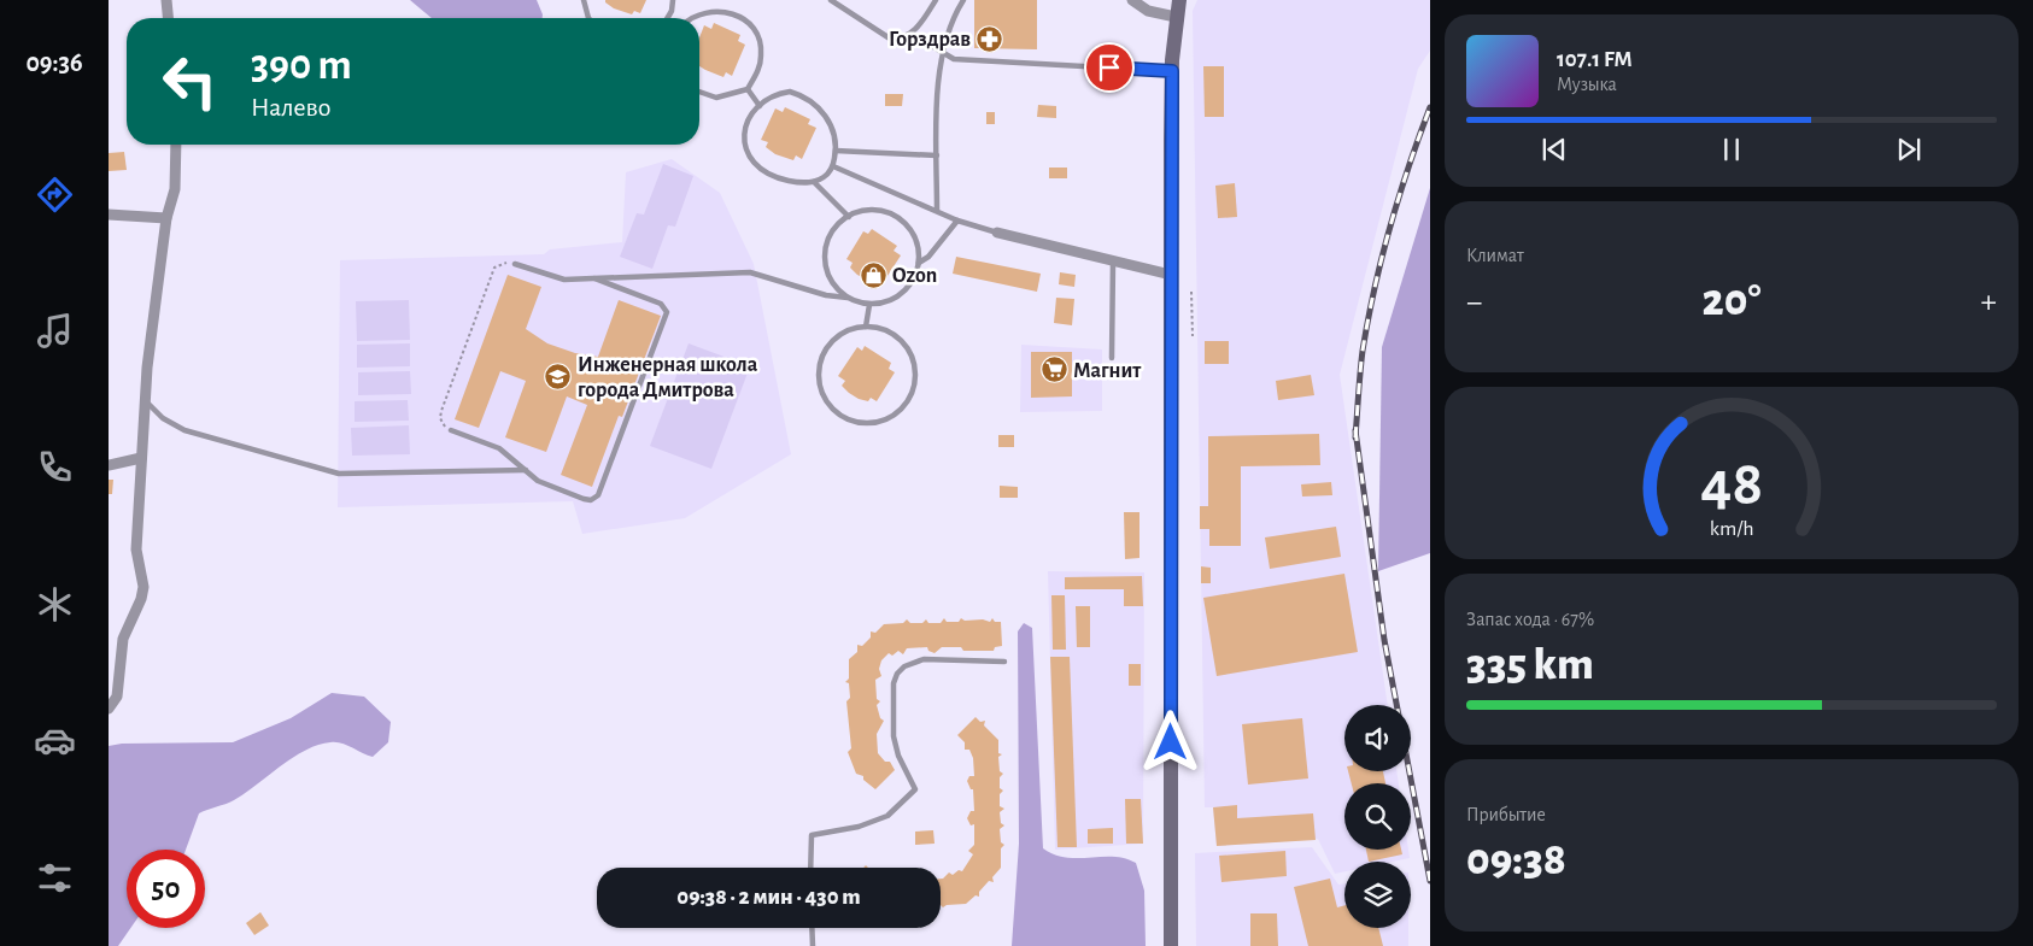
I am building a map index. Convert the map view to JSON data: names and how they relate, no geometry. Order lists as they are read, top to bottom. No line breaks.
{"places":{"pharmacy":["Горздрав"],"shop":["Ozon"],"supermarket":["Магнит"],"school or university":["Инженерная школа города Дмитрова"]},"page":{"tabs":"09:36","turn":["390 m","Налево"],"song":["107.1 FM","Музыка"],"tile":["Климат",["Запас хода · 67%","335 km"],["Прибытие","09:38"]],"heat":["−","20°","+"],"limit":"50","trip":"09:38 · 2 мин · 430 m","gauge":["48","km/h"]}}
